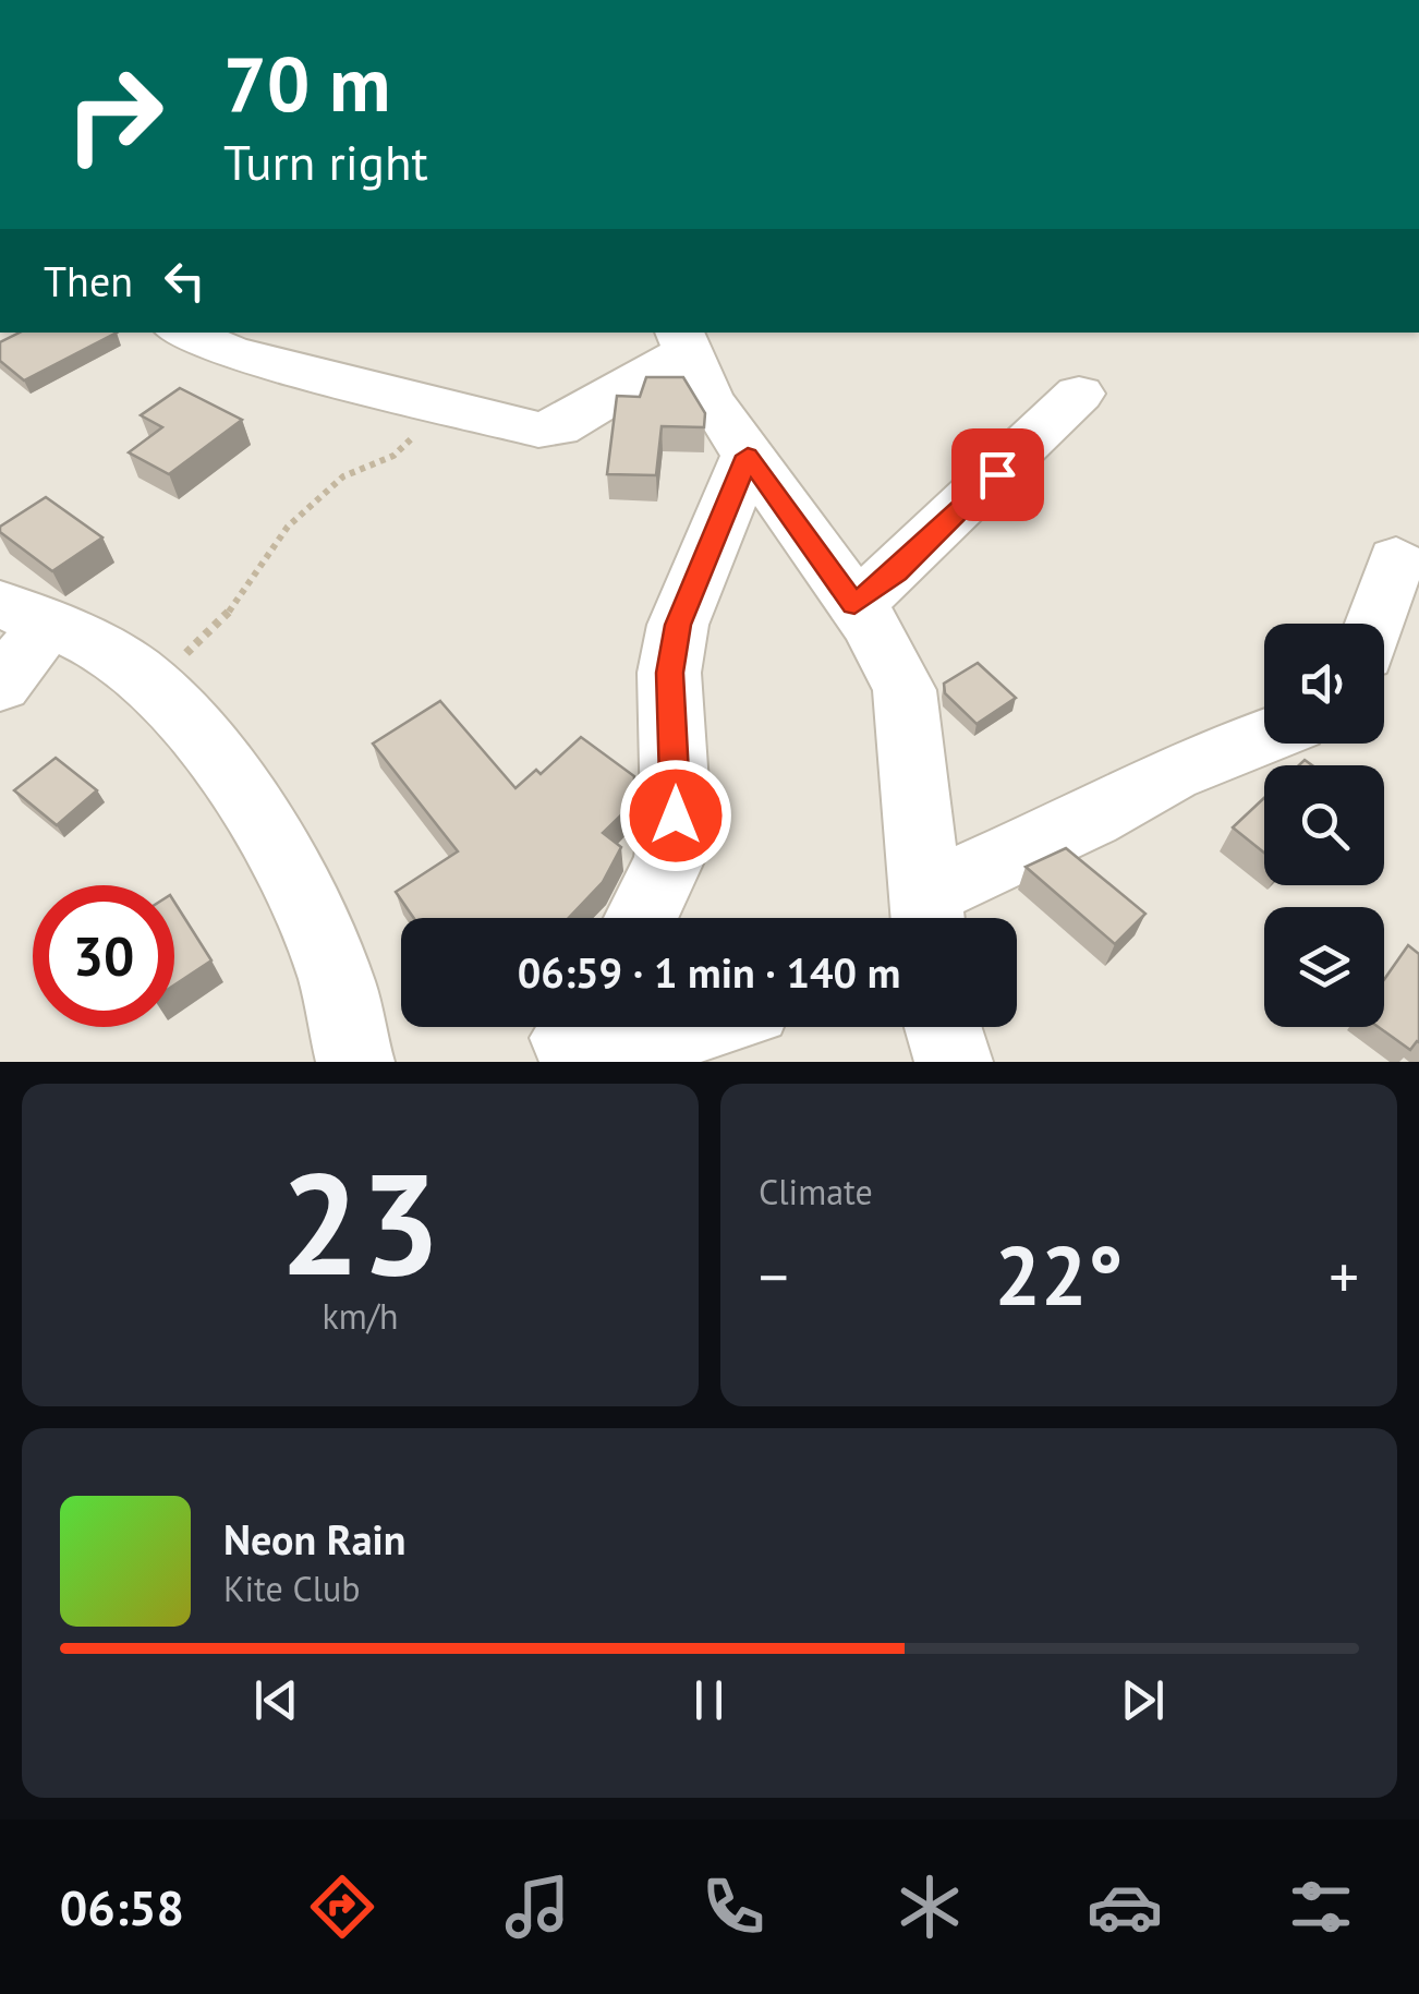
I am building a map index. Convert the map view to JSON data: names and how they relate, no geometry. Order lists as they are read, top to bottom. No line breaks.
{"page":{"turn":["70 m","Turn right"],"then":"Then","limit":"30","trip":"06:59 · 1 min · 140 m","tile":[["23","km/h"],"Climate"],"heat":["−","22°","+"],"song":["Neon Rain","Kite Club"],"tabs":"06:58"}}
